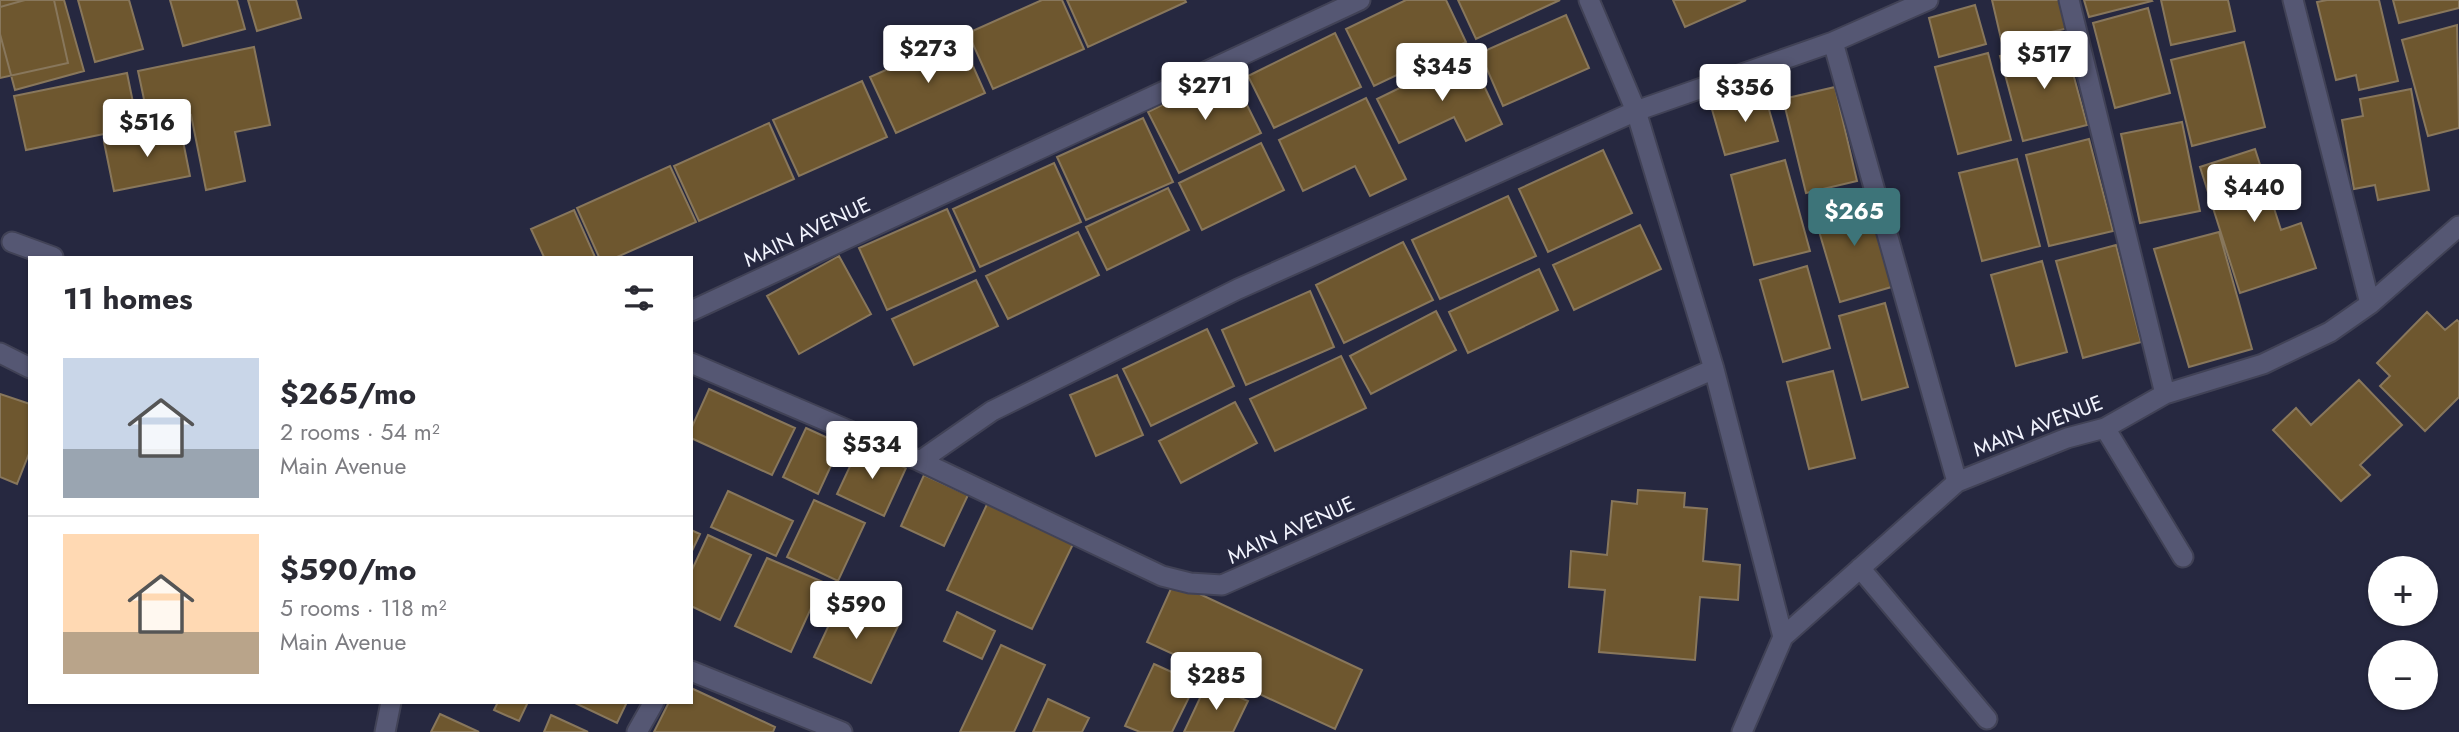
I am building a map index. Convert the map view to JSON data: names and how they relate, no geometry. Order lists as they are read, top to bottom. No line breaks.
{"streets":{"street":["MAIN AVENUE"]},"page":{"price":["$273","$517","$345","$271","$356","$516","$440","$265","$534","$590","$285"],"heading":"11 homes","list":[{"name":"$265/mo","note":"2 rooms · 54 m² · Main Avenue"},{"name":"$590/mo","note":"5 rooms · 118 m² · Main Avenue"}],"map_buttons":["+","−"]}}
